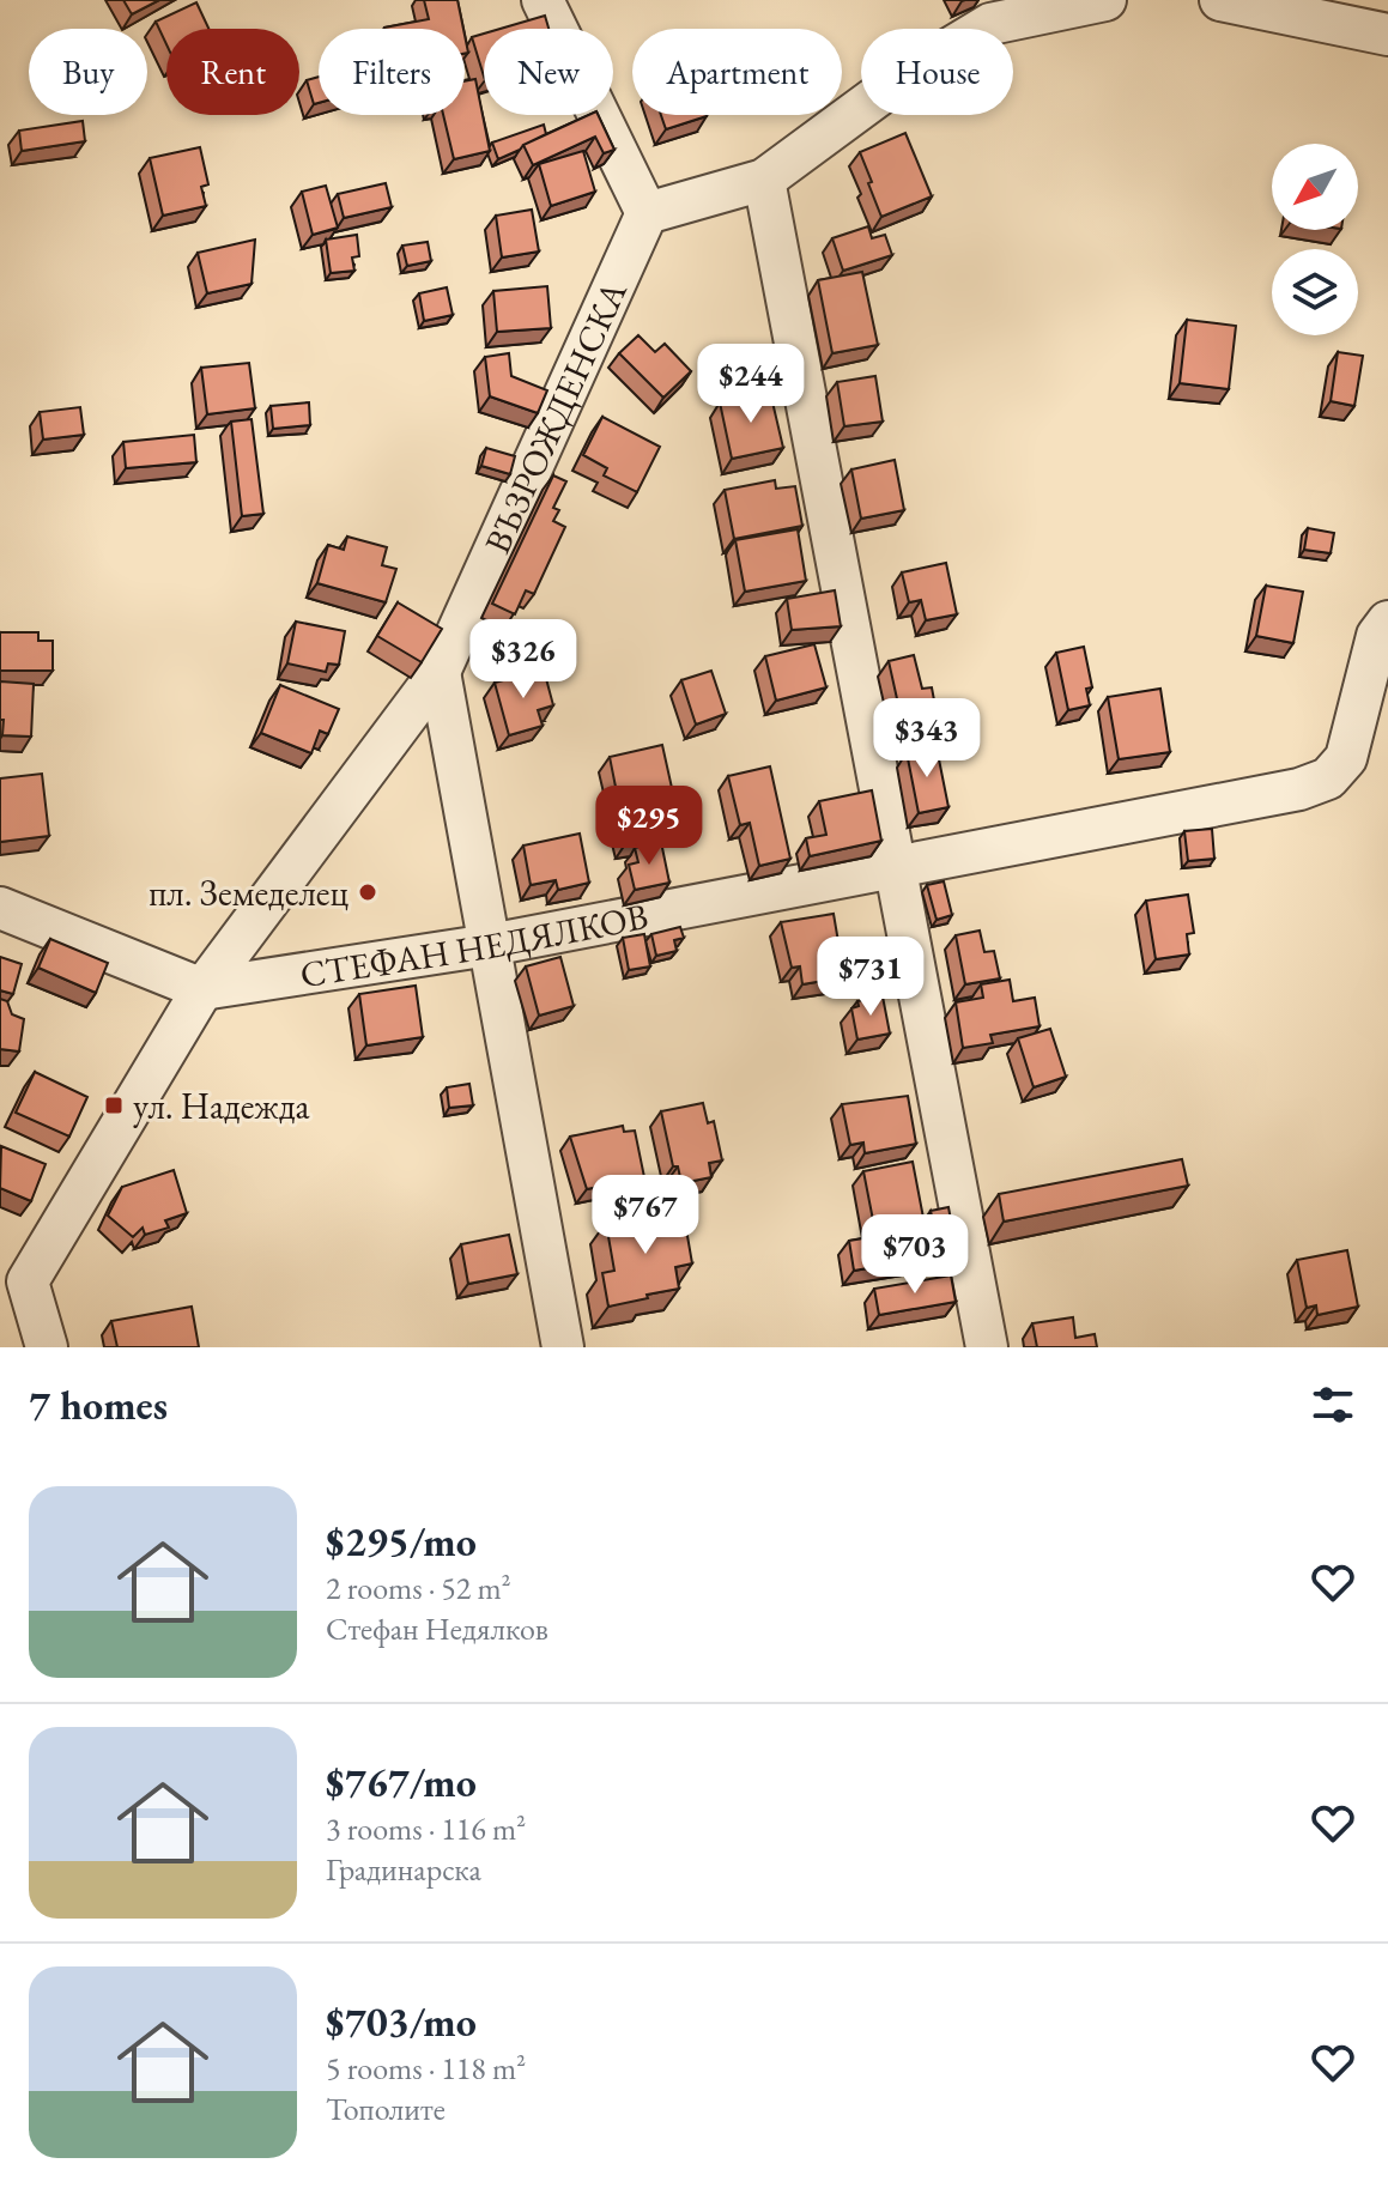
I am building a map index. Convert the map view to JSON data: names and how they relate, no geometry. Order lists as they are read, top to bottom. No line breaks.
{"streets":{"street":["ВЪЗРОЖДЕНСКА","СТЕФАН НЕДЯЛКОВ"]},"crossings":[["ВЪЗРОЖДЕНСКА","СТЕФАН НЕДЯЛКОВ"]],"places":{"other":["пл. Земеделец"],"transit":["ул. Надежда"]},"north":"bottom left","page":{"chip":["Buy","Rent","Filters","New","Apartment","House"],"price":["$244","$326","$343","$295","$731","$767","$703"],"heading":"7 homes","list":[{"name":"$295/mo","note":"2 rooms · 52 m² · Стефан Недялков"},{"name":"$767/mo","note":"3 rooms · 116 m² · Градинарска"},{"name":"$703/mo","note":"5 rooms · 118 m² · Тополите"}]}}
